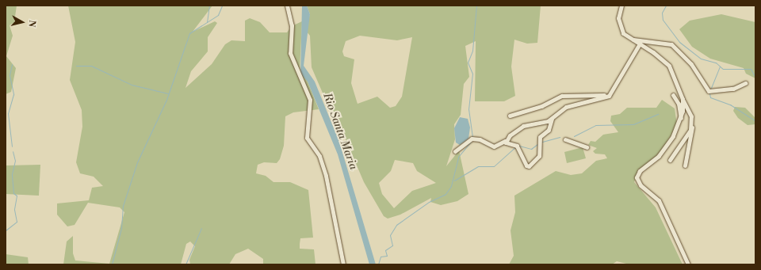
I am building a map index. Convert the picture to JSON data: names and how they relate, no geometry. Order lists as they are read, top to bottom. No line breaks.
{"water":["Rio Santa Maria"],"north":"right"}
